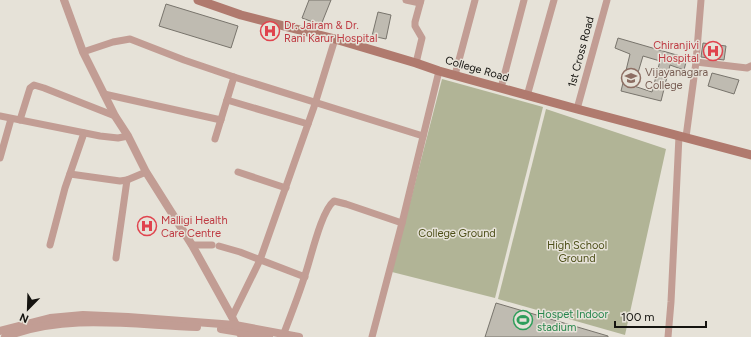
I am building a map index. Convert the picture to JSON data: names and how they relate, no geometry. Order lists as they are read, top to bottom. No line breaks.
{"streets":{"main road":["College Road"],"street":["1st Cross Road"]},"crossings":[["1st Cross Road","College Road"]],"parks":["College Ground","High School Ground"],"places":{"hospital":["Dr. Jairam & Dr. Rani Karur Hospital","Chiranjivi Hospital","Malligi Health Care Centre"],"school or university":["Vijayanagara College"],"sports":["Hospet Indoor stadium"]},"scale_bar":"100 m","north":"bottom left"}
